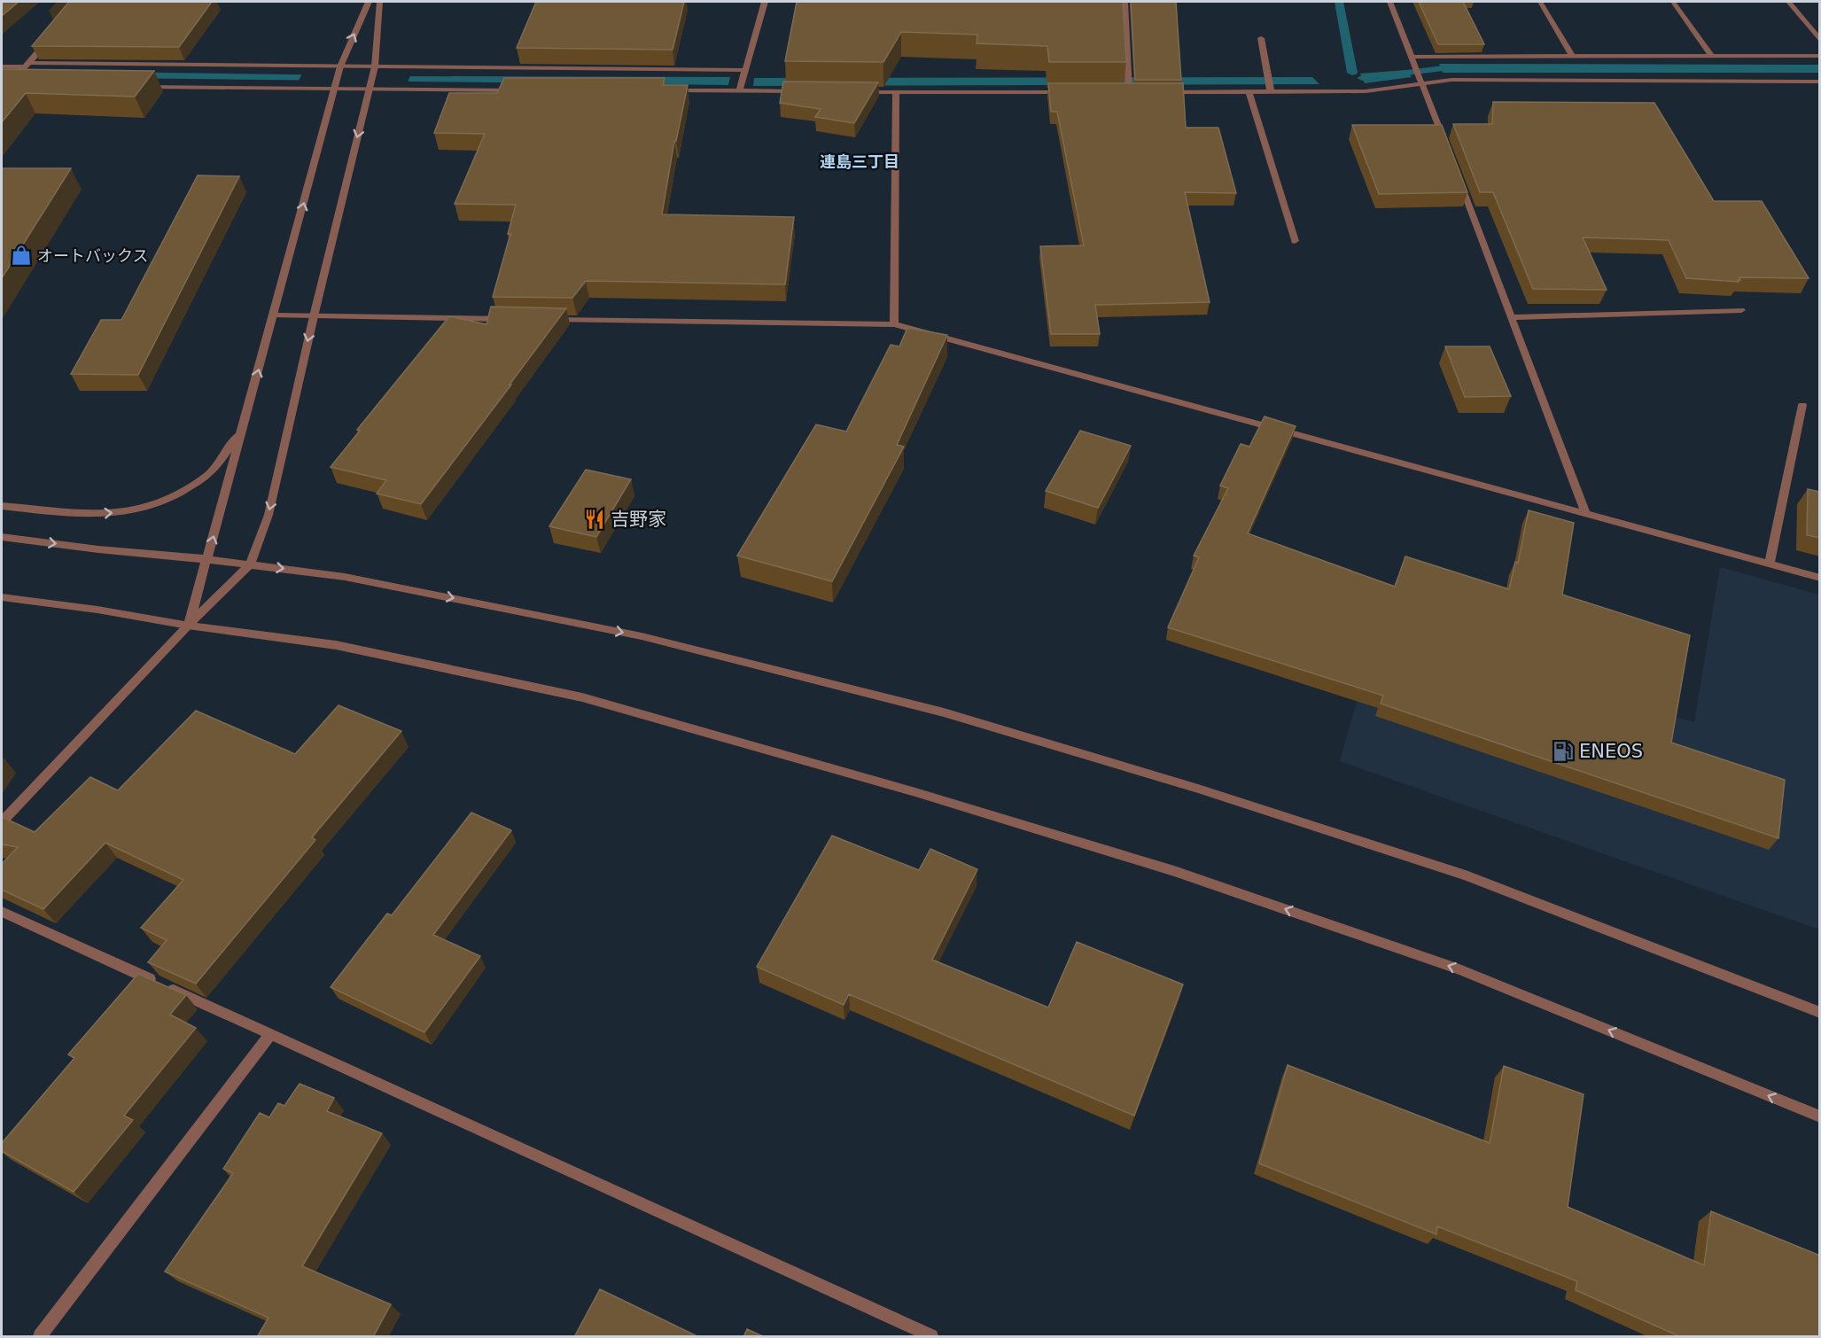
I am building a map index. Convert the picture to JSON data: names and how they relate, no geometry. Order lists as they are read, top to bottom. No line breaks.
{"districts":["連島三丁目"],"places":{"shop":["オートバックス"],"restaurant":["吉野家"],"fuel station":["ENEOS"]}}
